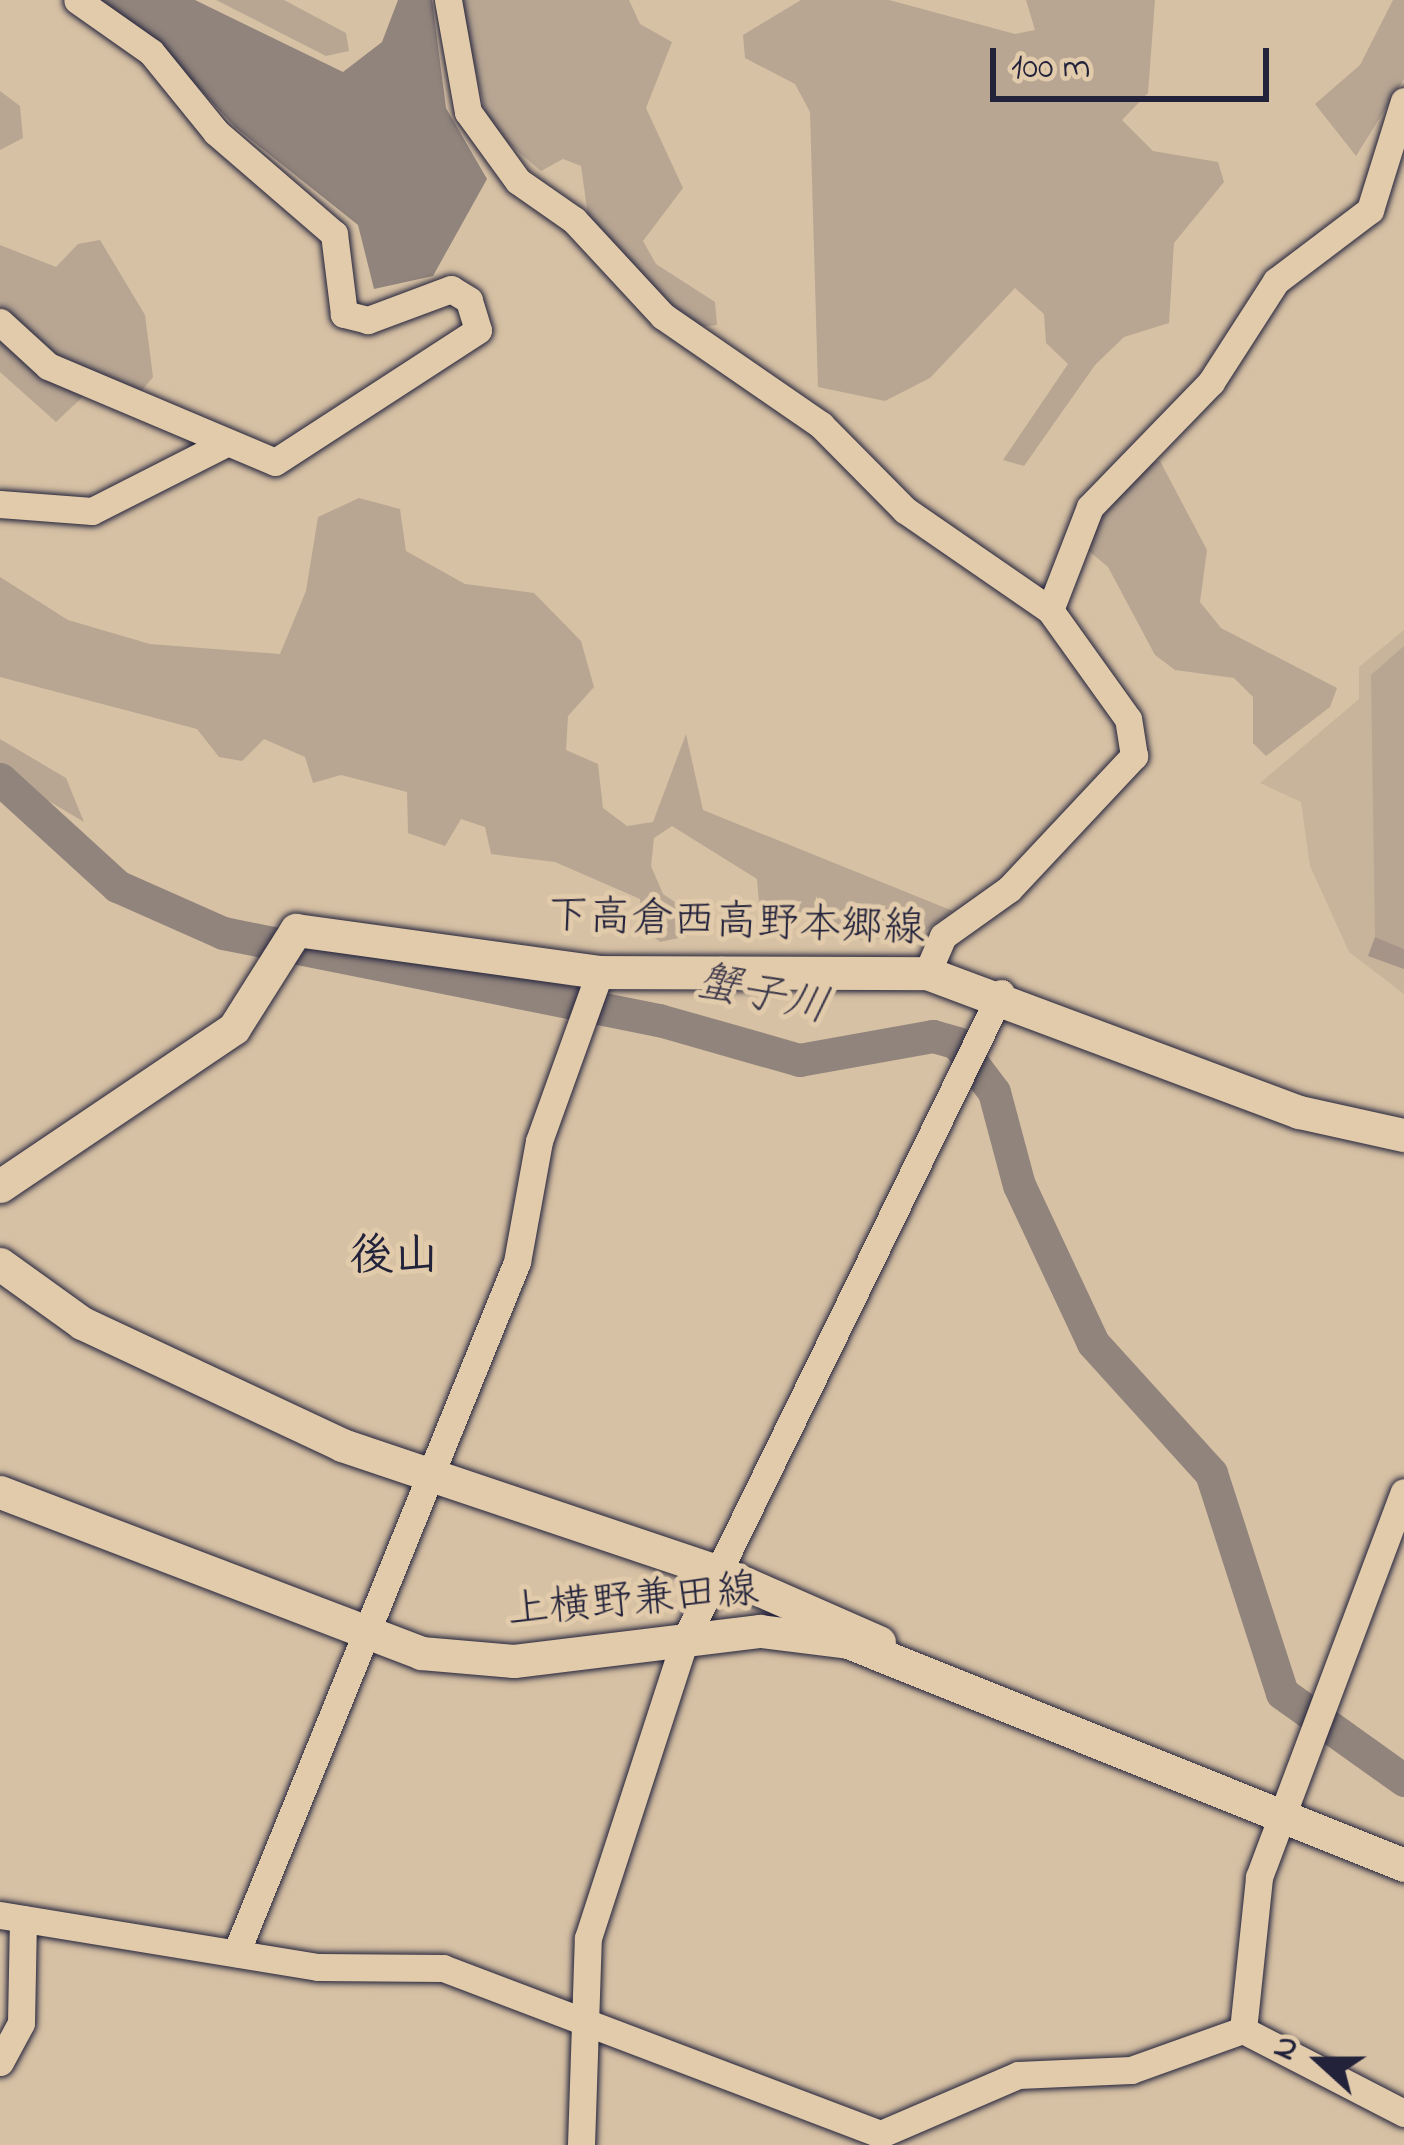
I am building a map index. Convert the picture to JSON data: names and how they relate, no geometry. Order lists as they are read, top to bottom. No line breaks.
{"streets":{"main road":["下高倉西高野本郷線","上横野兼田線"]},"districts":["後山"],"water":["蟹子川"],"scale_bar":"100 m","north":"left"}
